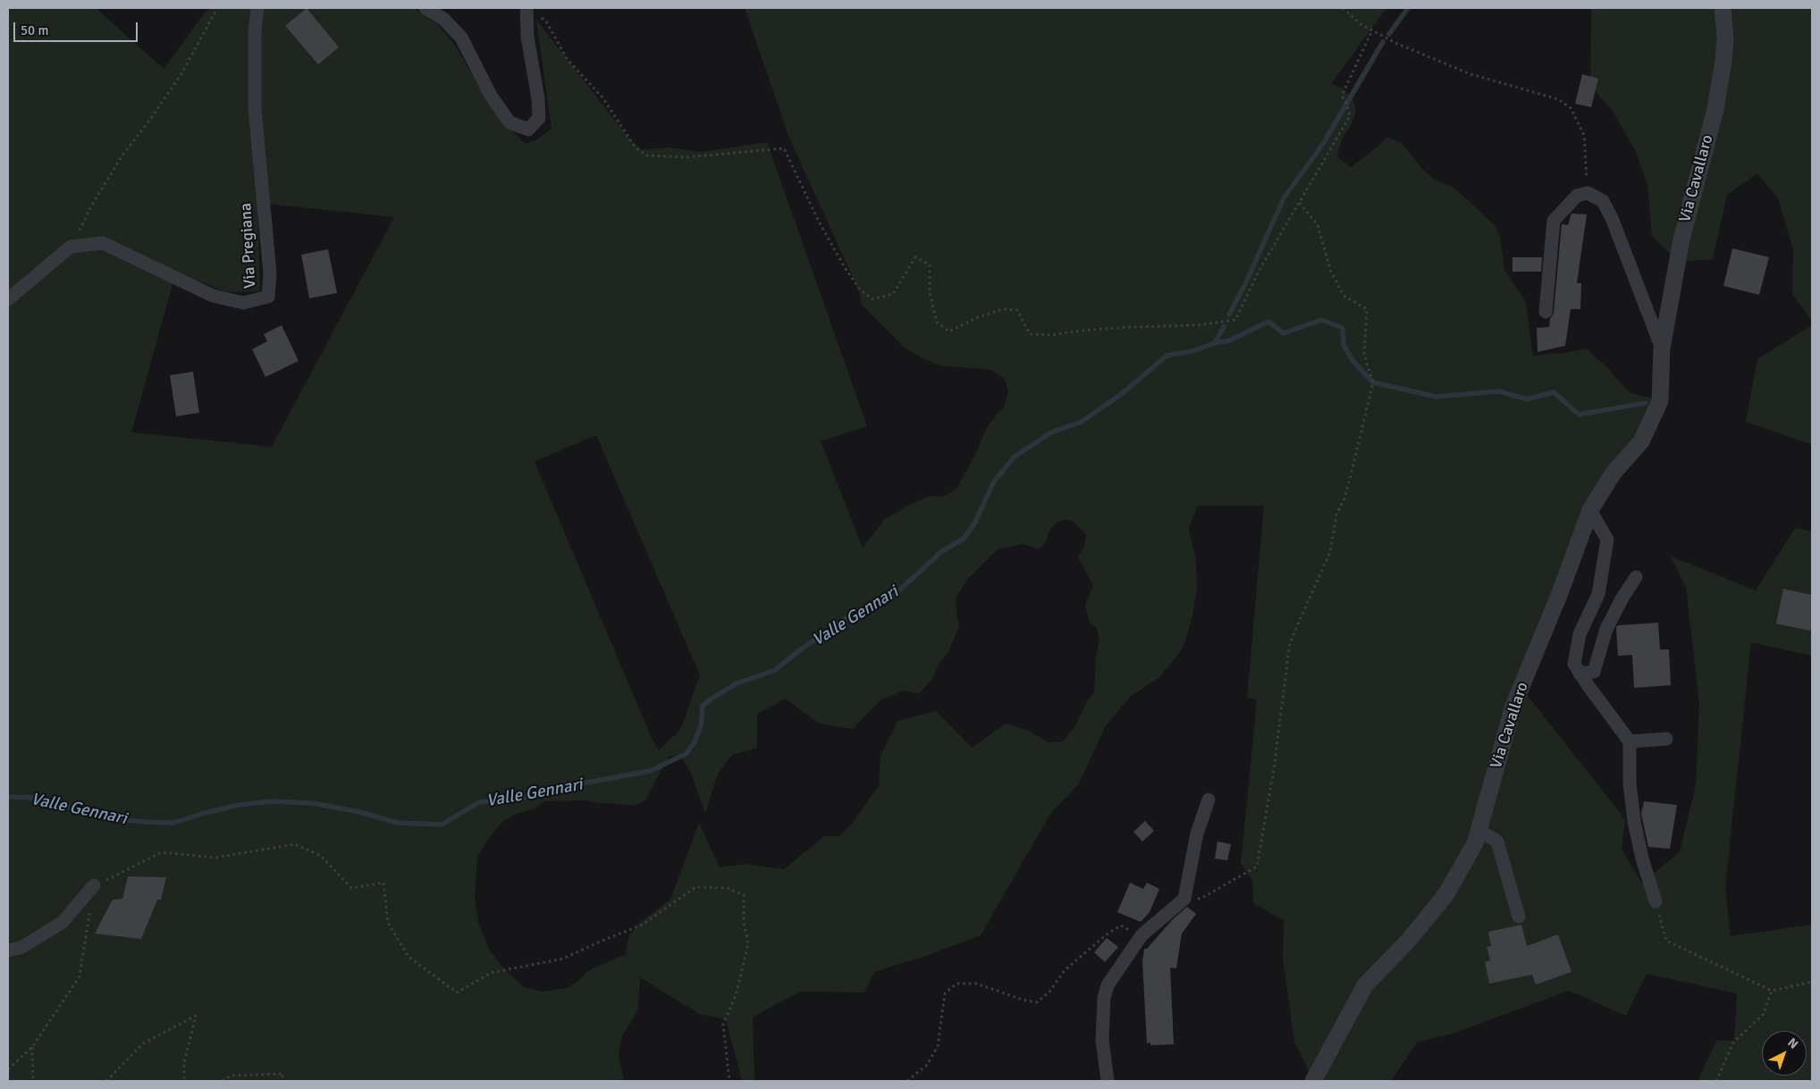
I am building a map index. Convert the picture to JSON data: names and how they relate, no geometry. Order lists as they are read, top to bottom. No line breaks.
{"streets":{"street":["Via Cavallaro","Via Pregiana"]},"water":["Valle Gennari"],"scale_bar":"50 m","north":"top right"}
